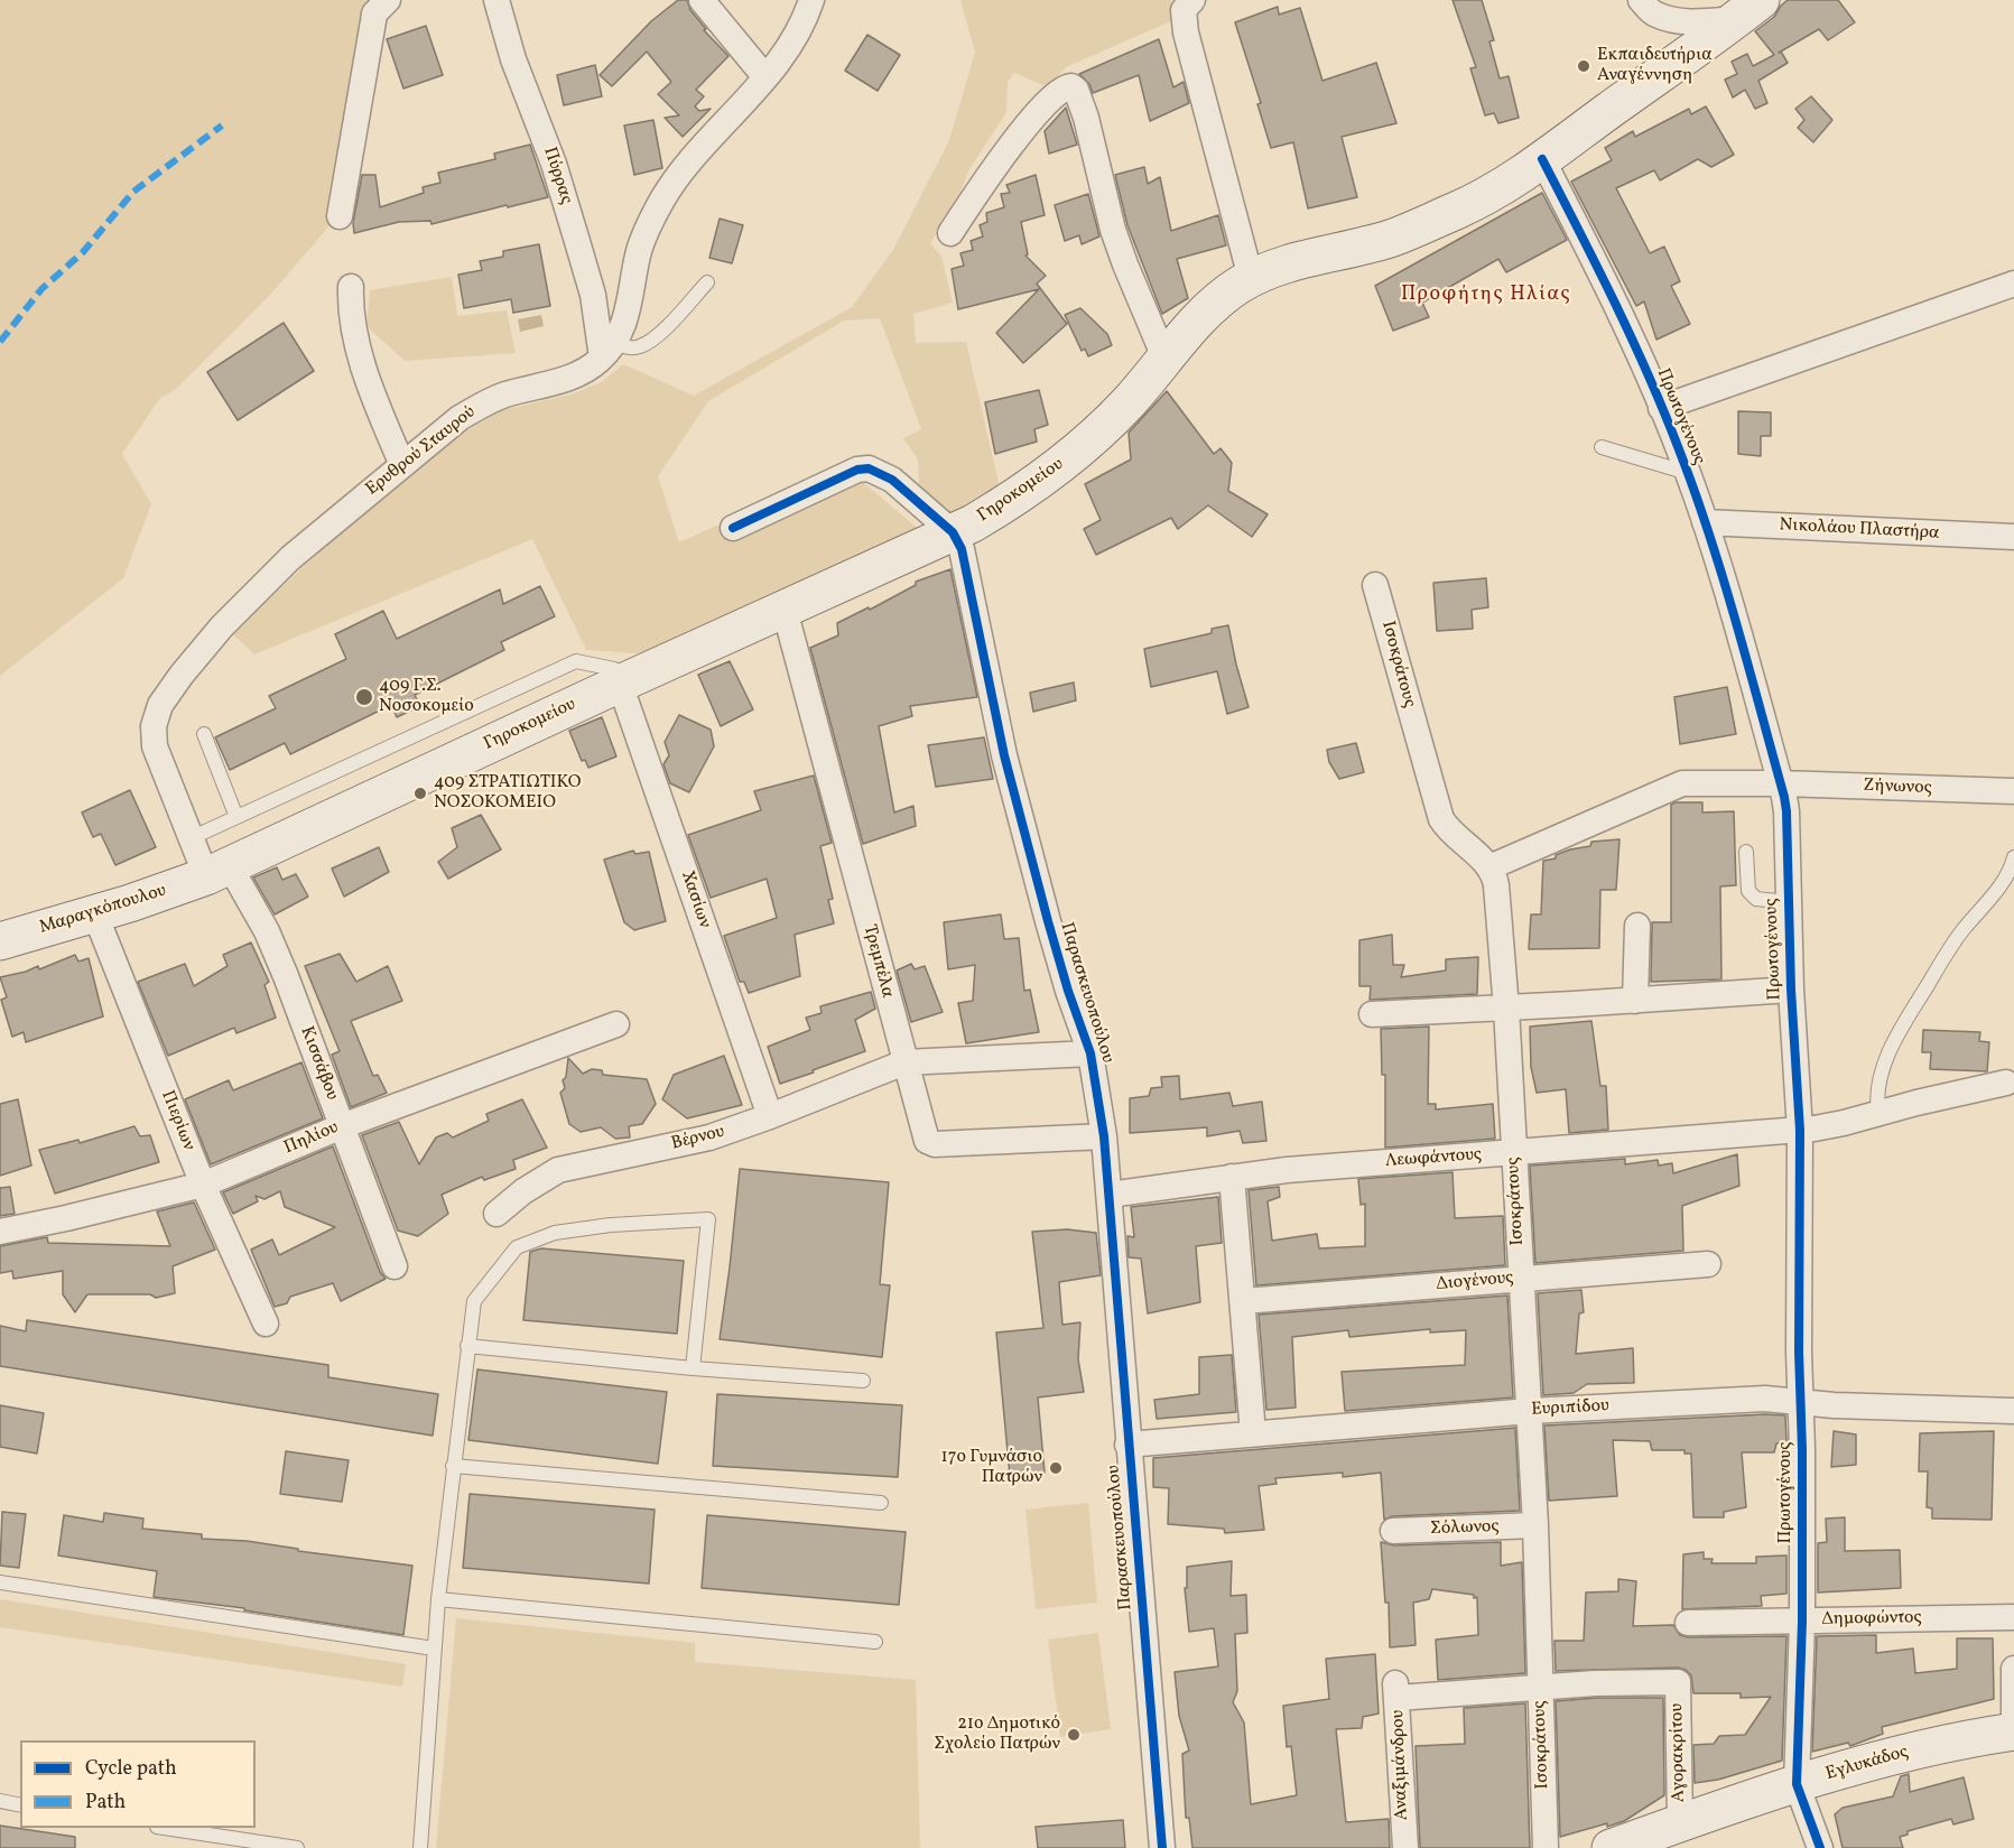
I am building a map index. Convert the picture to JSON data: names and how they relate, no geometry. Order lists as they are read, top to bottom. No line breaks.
{"streets":{"main road":["Γηροκομείου","Μαραγκόπουλου","Εγλυκάδος"],"street":["Πύρρας","Πρωτογένους","Ερυθρού Σταυρού","Νικολάου Πλαστήρα","Ισοκράτους","Ζήνωνος","Χασίων","Τρεμπέλα","Παρασκευοπούλου","Κισσάβου","Πιερίων","Πηλίου","Βέρνου","Λεωφάντους","Διογένους","Ευριπίδου","Σόλωνος","Δημοφώντος","Αγορακρίτου","Αναξιμάνδρου"]},"crossings":[["Πύρρας","Ερυθρού Σταυρού"],["Πρωτογένους","Γηροκομείου"],["Πρωτογένους","Νικολάου Πλαστήρα"],["Πρωτογένους","Ζήνωνος"],["Πρωτογένους","Λεωφάντους"],["Πρωτογένους","Ευριπίδου"],["Πρωτογένους","Δημοφώντος"],["Πρωτογένους","Εγλυκάδος"],["Ερυθρού Σταυρού","Γηροκομείου"],["Ερυθρού Σταυρού","Μαραγκόπουλου"],["Ερυθρού Σταυρού","Κισσάβου"],["Γηροκομείου","Χασίων"],["Γηροκομείου","Μαραγκόπουλου"],["Γηροκομείου","Τρεμπέλα"],["Γηροκομείου","Παρασκευοπούλου"],["Γηροκομείου","Κισσάβου"],["Ισοκράτους","Ζήνωνος"],["Ισοκράτους","Λεωφάντους"],["Ισοκράτους","Διογένους"],["Ισοκράτους","Ευριπίδου"],["Ισοκράτους","Σόλωνος"],["Ισοκράτους","Αγορακρίτου"],["Ισοκράτους","Αναξιμάνδρου"],["Χασίων","Βέρνου"],["Μαραγκόπουλου","Κισσάβου"],["Μαραγκόπουλου","Πιερίων"],["Τρεμπέλα","Παρασκευοπούλου"],["Τρεμπέλα","Βέρνου"],["Παρασκευοπούλου","Βέρνου"],["Παρασκευοπούλου","Λεωφάντους"],["Παρασκευοπούλου","Ευριπίδου"],["Κισσάβου","Πηλίου"],["Πιερίων","Πηλίου"],["Αγορακρίτου","Εγλυκάδος"],["Αγορακρίτου","Αναξιμάνδρου"]],"districts":["Προφήτης Ηλίας"],"places":["Εκπαιδευτήρια Αναγέννηση","409 Γ.Σ. Νοσοκομείο","409 ΣΤΡΑΤΙΩΤΙΚΟ ΝΟΣΟΚΟΜΕΙΟ","17ο Γυμνάσιο Πατρών","21ο Δημοτικό Σχολείο Πατρών"],"legend":["Cycle path","Path"]}
